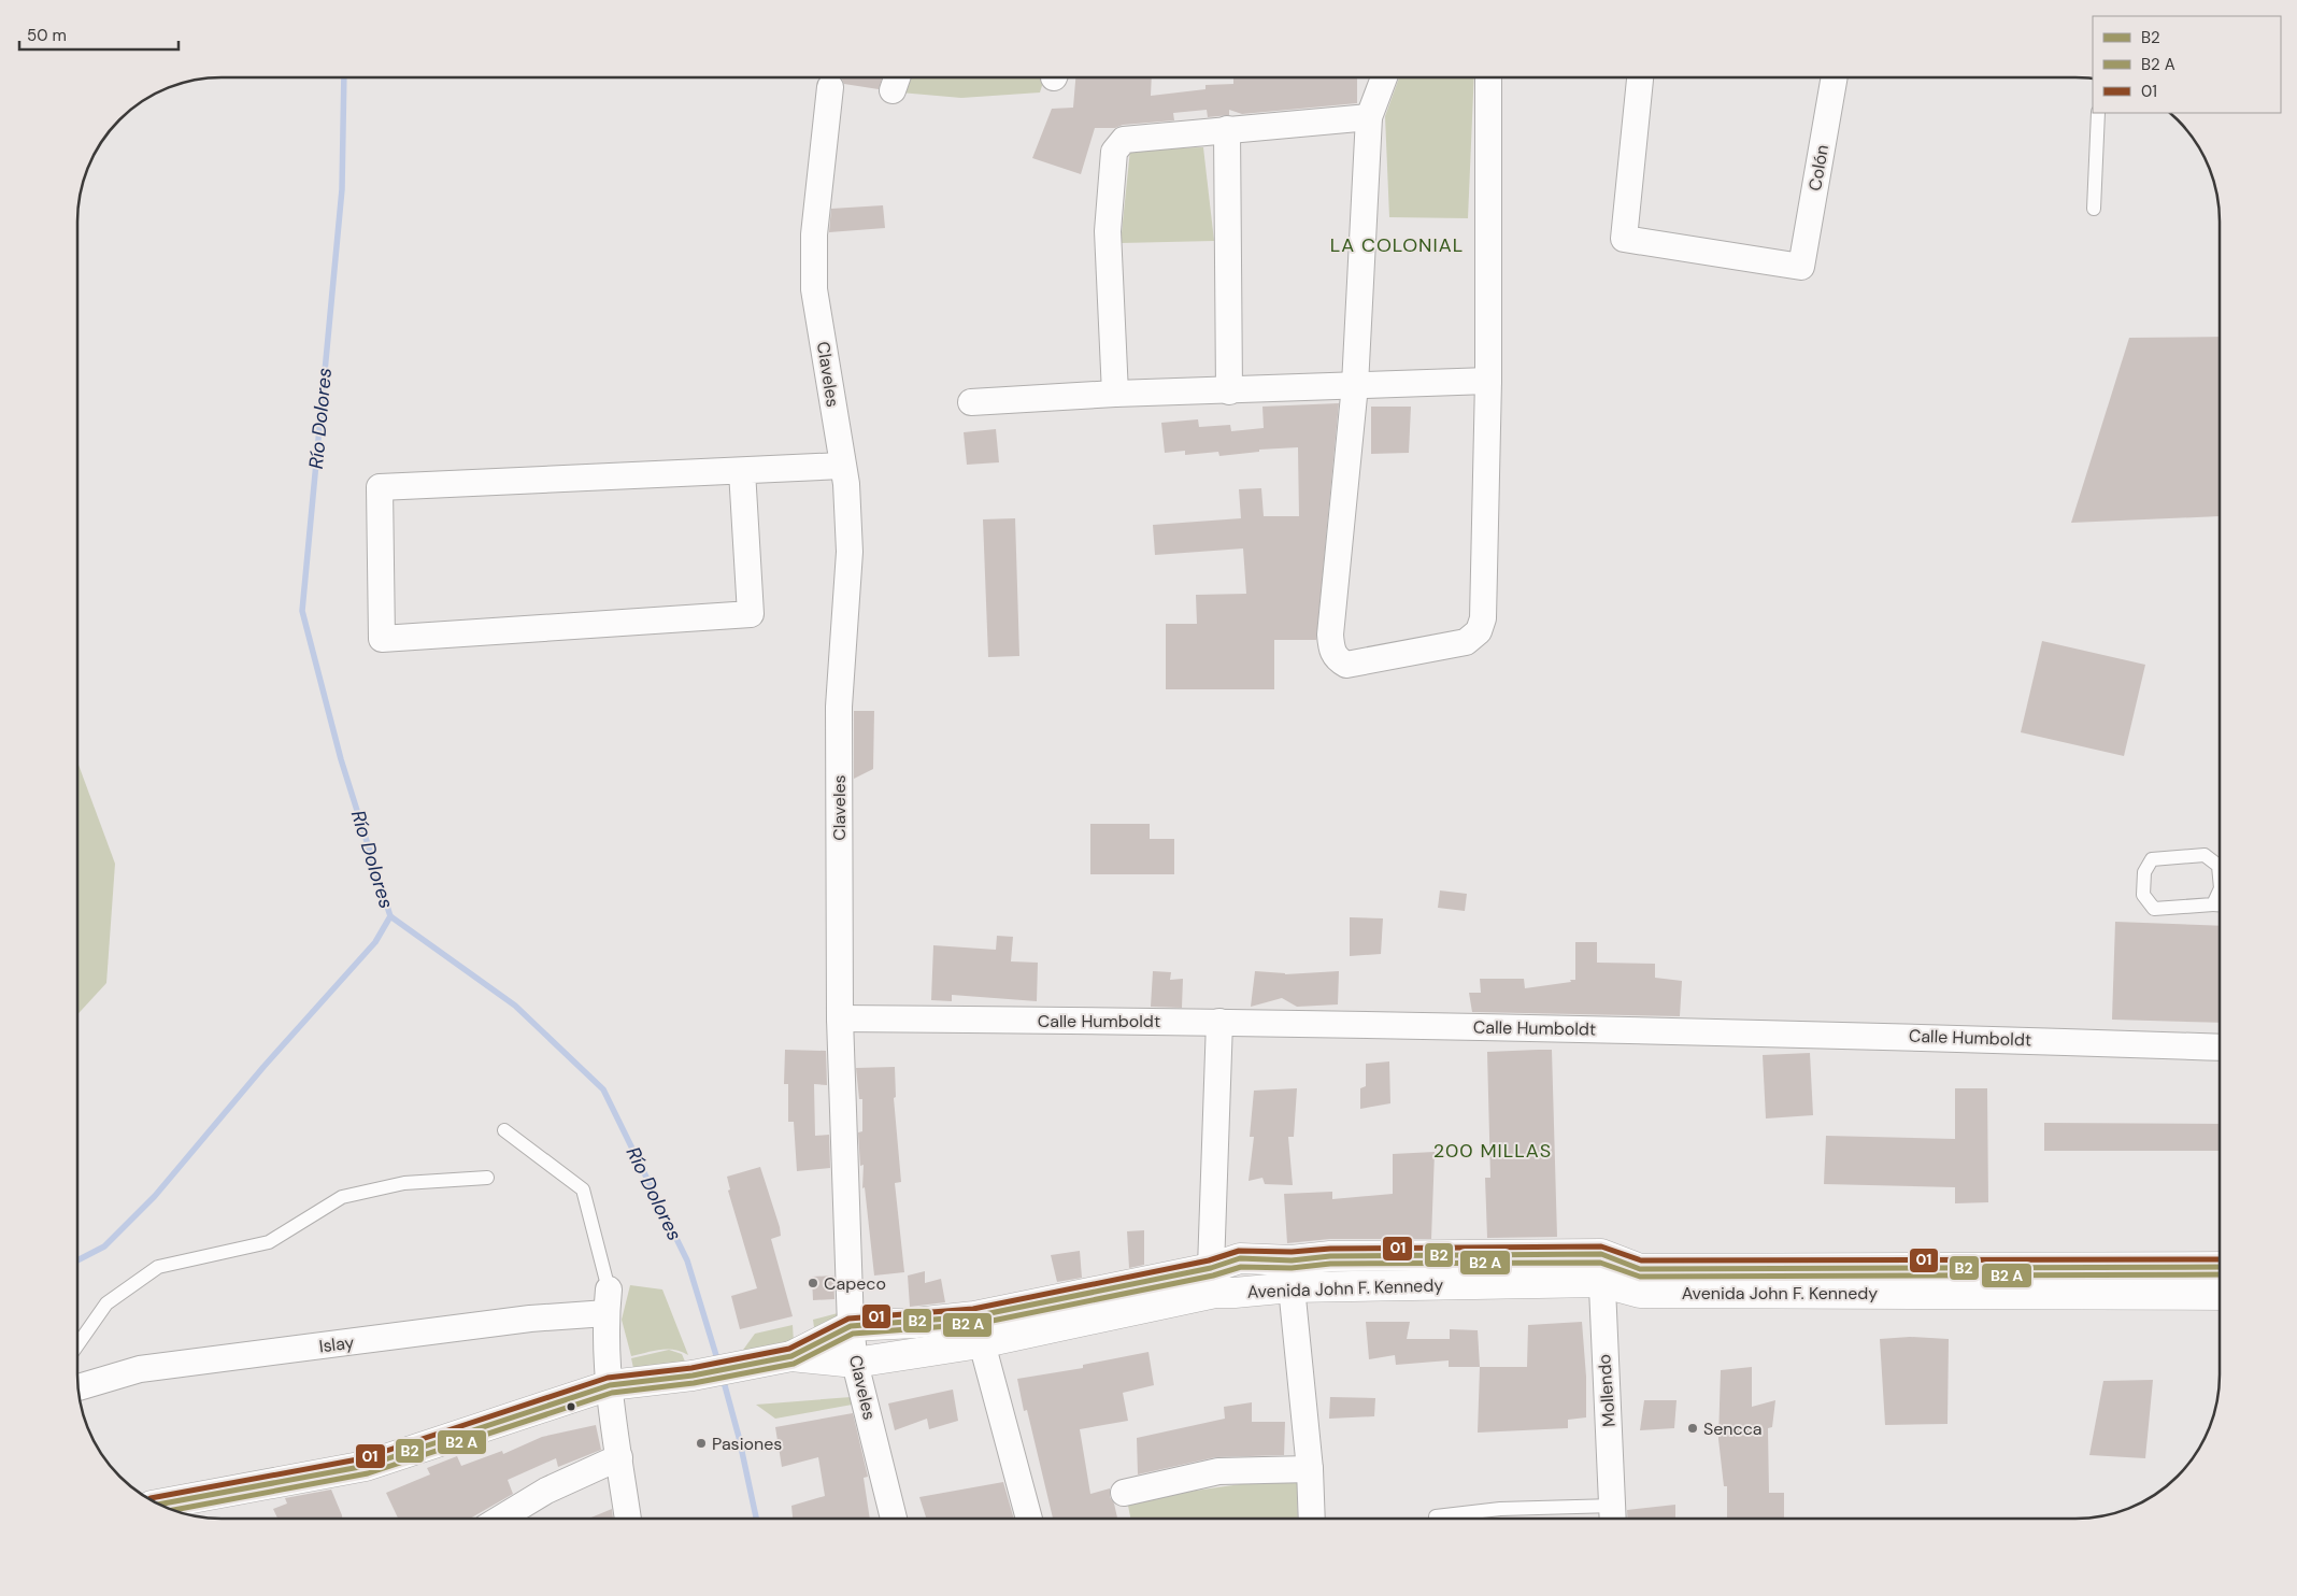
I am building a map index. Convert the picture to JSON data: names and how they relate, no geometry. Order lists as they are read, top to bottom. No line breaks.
{"streets":{"main road":["Avenida John F. Kennedy"],"street":["Colón","Claveles","Calle Humboldt","Islay","Mollendo"]},"crossings":[["Claveles","Calle Humboldt"],["Claveles","Avenida John F. Kennedy"],["Avenida John F. Kennedy","Mollendo"]],"districts":["LA COLONIAL","200 MILLAS"],"water":["Río Dolores"],"places":["Capeco","Sencca","Pasiones"],"lines":["transit line 01","transit line B2"],"legend":["B2","B2 A","01"],"scale_bar":"50 m"}
